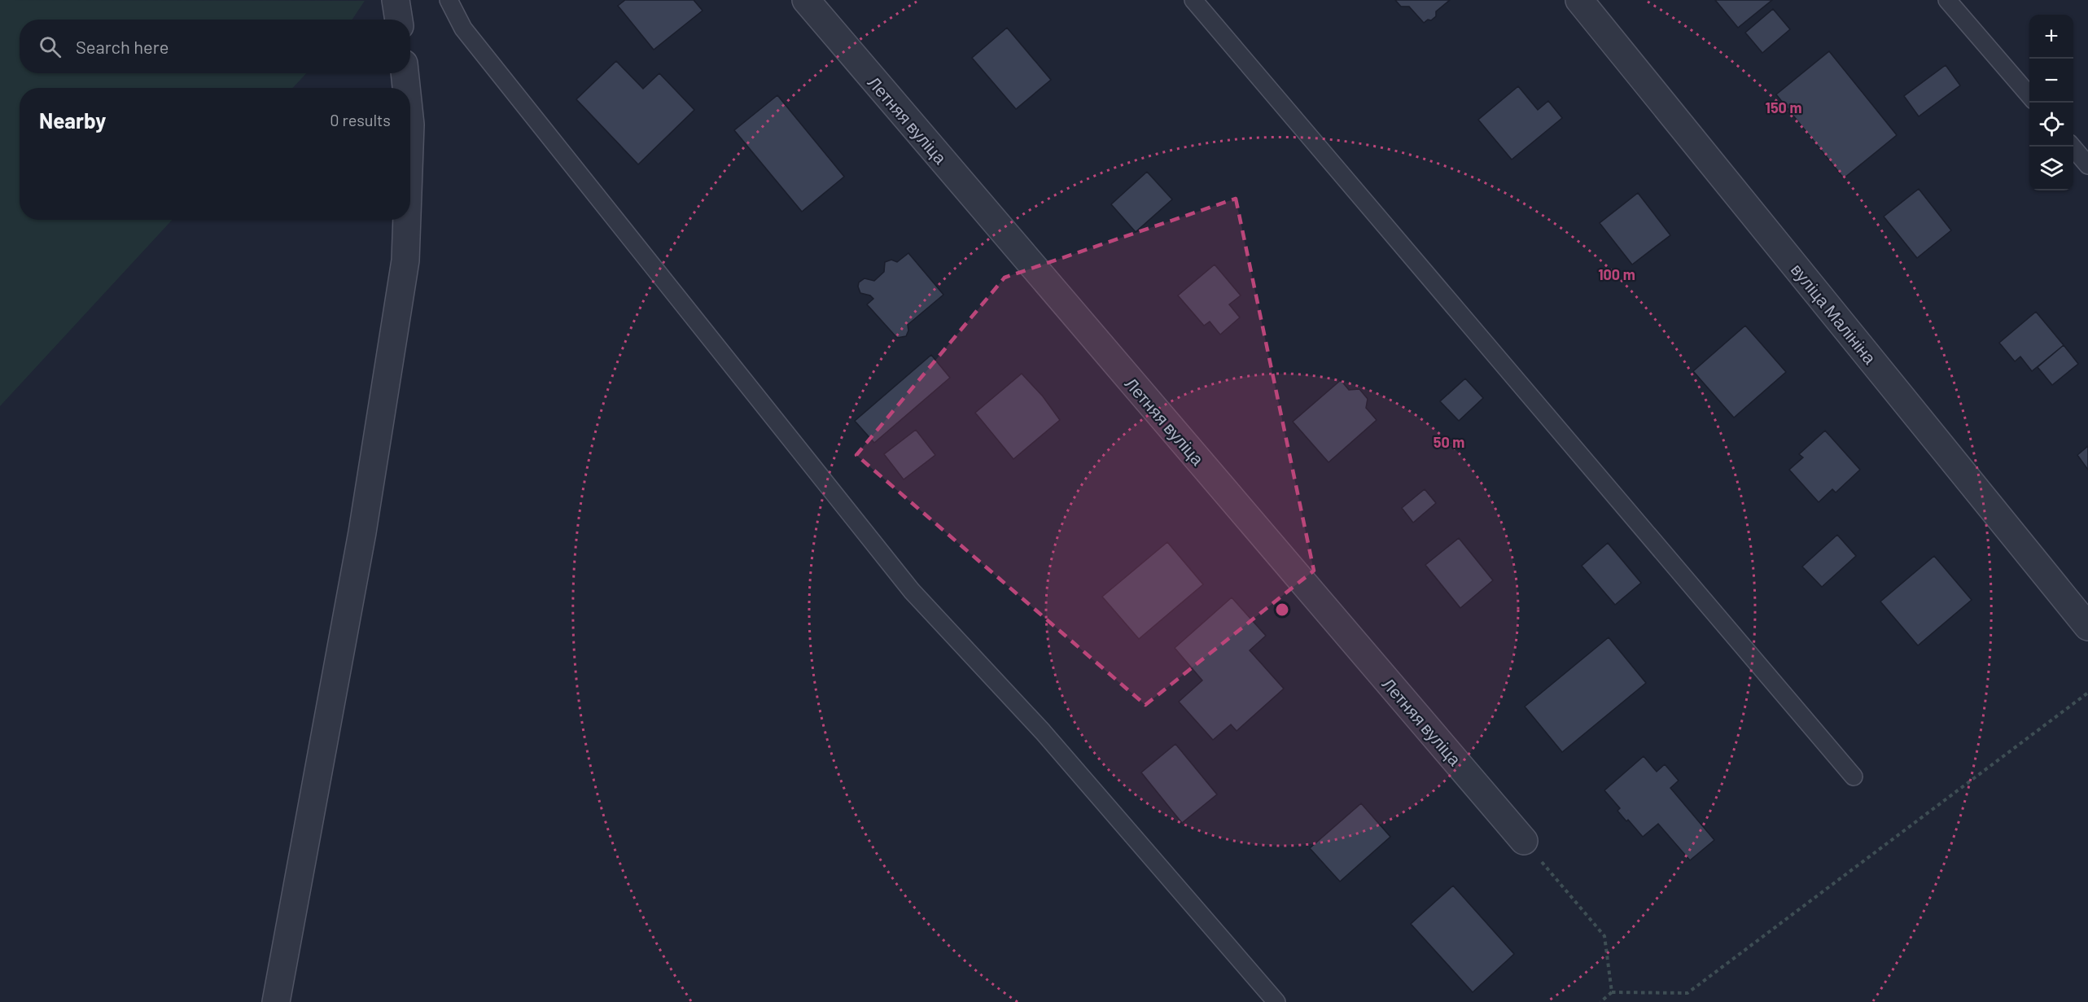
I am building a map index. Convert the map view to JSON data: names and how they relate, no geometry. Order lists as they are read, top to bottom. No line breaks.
{"streets":{"street":["Летняя вуліца","вуліца Малініна"]},"page":{"map_buttons":["+","−"],"search":"Search here","heading":["Nearby","0 results"]},"rings":["150 m","100 m","50 m"]}
